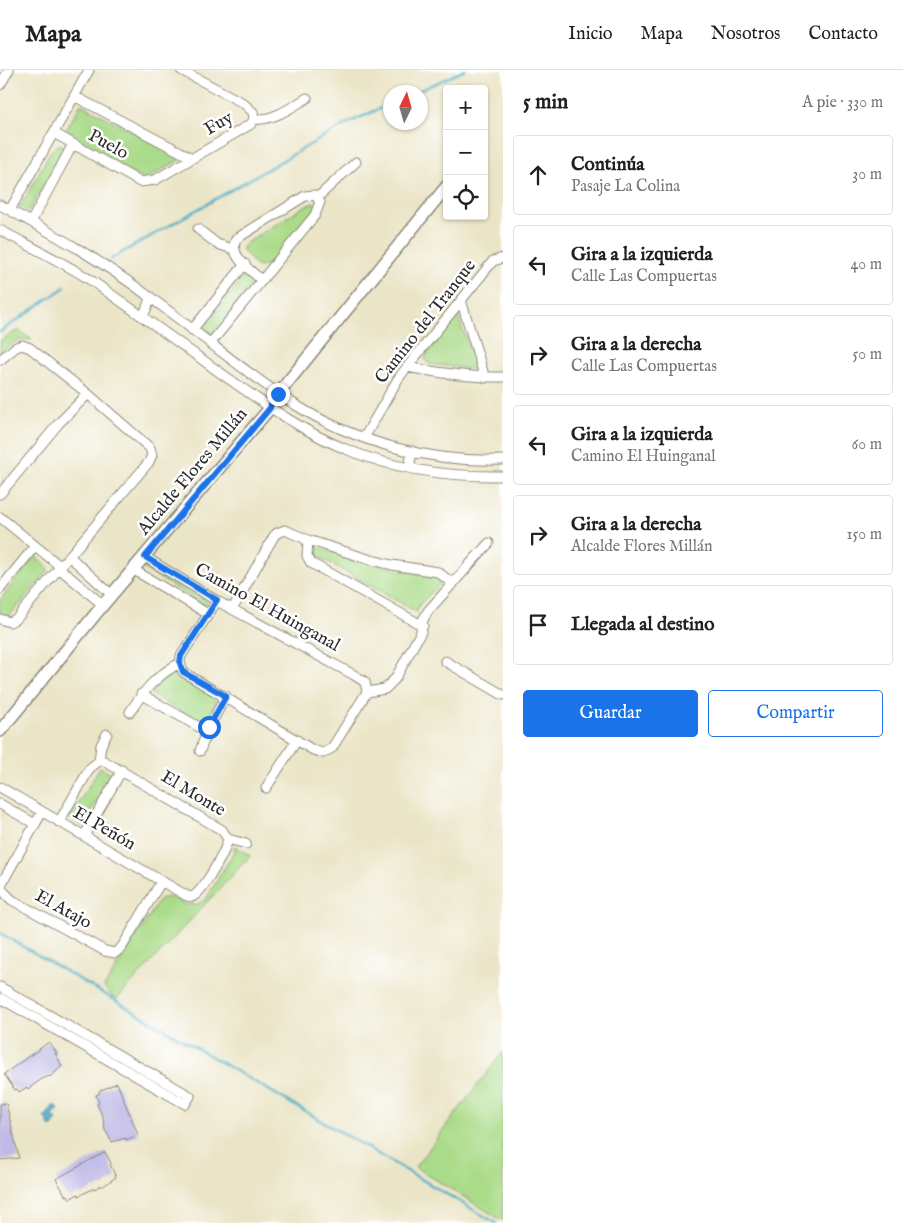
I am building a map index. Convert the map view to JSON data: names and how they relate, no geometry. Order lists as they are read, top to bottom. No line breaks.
{"streets":{"street":["Fuy","Puelo","Camino del Tranque","Alcalde Flores Millán","Camino El Huinganal","El Monte","El Peñón","El Atajo"]},"crossings":[["Fuy","Puelo"],["Alcalde Flores Millán","Camino El Huinganal"],["El Monte","El Peñón"],["El Peñón","El Atajo"]],"north":"top","page":{"header":"Mapa","nav":["Inicio","Mapa","Nosotros","Contacto"],"heading":["5 min","A pie · 330 m"],"map_buttons":["+","−"],"list":[["Continúa","Pasaje La Colina","30 m"],["Gira a la izquierda","Calle Las Compuertas","40 m"],["Gira a la derecha","Calle Las Compuertas","50 m"],["Gira a la izquierda","Camino El Huinganal","60 m"],["Gira a la derecha","Alcalde Flores Millán","150 m"],"Llegada al destino"],"buttons":["Guardar","Compartir"]}}
